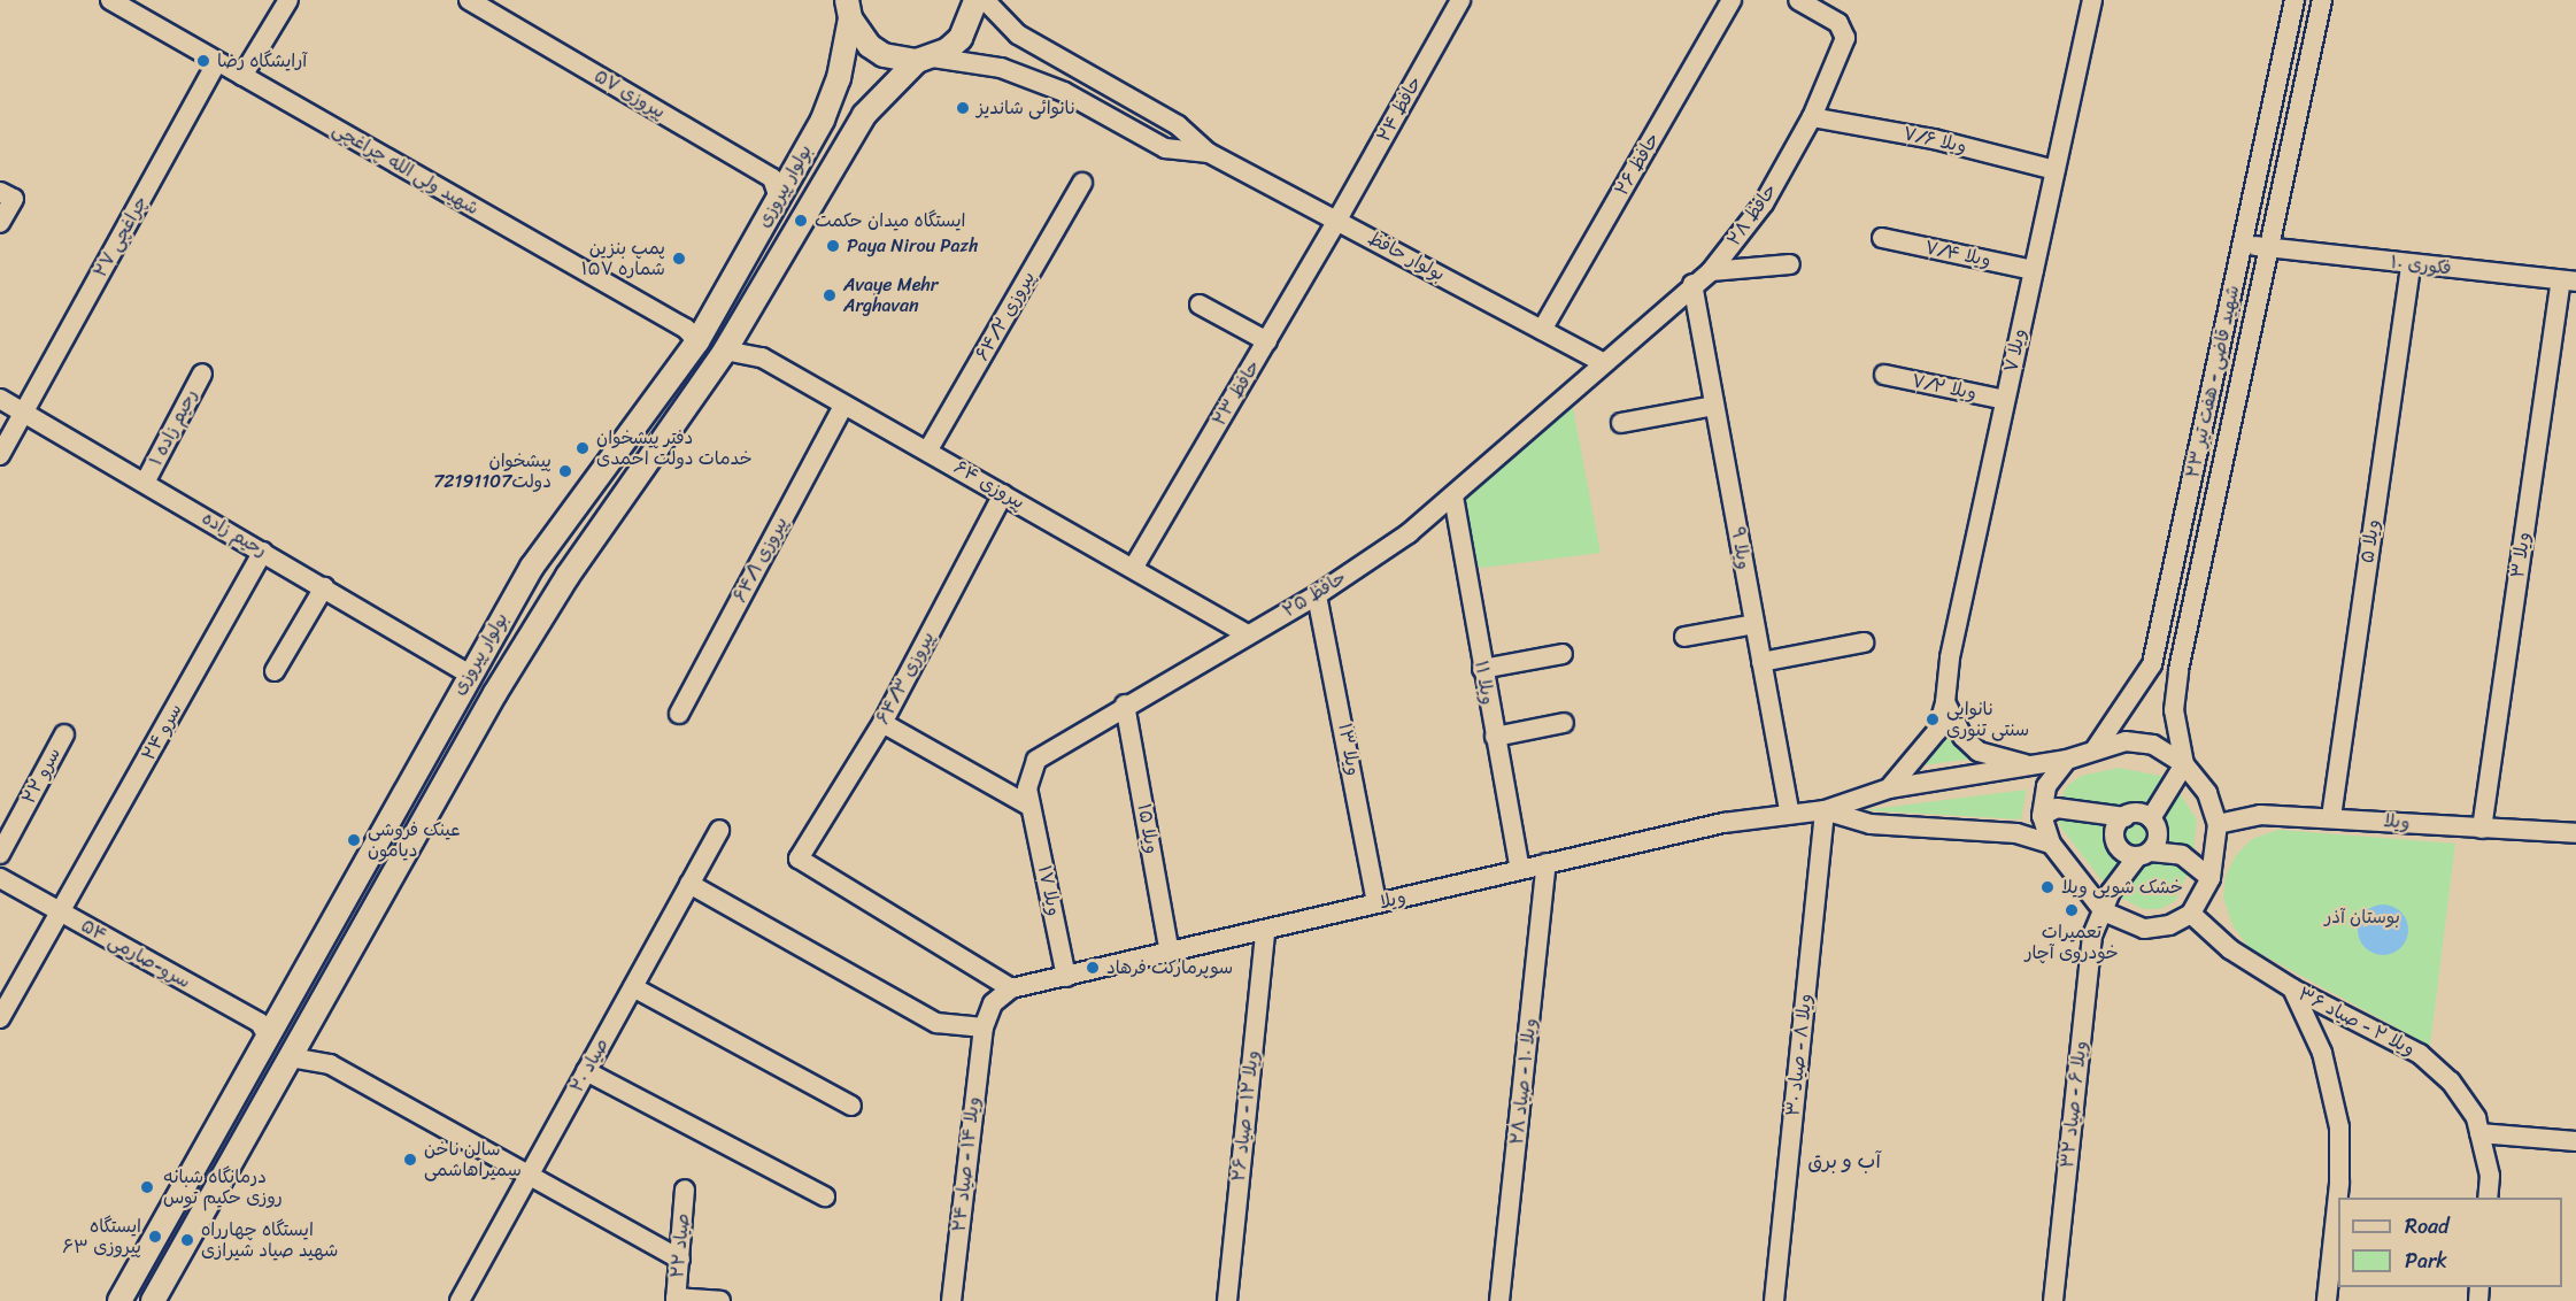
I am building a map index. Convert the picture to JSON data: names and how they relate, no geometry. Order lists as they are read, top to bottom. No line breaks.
{"streets":{"main road":["بولوار پیروزی"],"street":["پیروزی ۵۷","حافظ ۲۴","ویلا ۷/۶","حافظ ۲۶","شهید ولی الله چراغچی","حافظ ۲۸","چراغچی ۲۷","ویلا ۷/۴","بولوار حافظ","فکوری ۱۰","پیروزی ۶۴/۲","ویلا ۷","شهید قاضی - هفت تیر ۲۳","ویلا ۷/۲","حافظ ۲۳","رحیم زاده ۱","پیروزی ۶۴","رحیم زاده","ویلا ۵","ویلا ۹","ویلا ۳","پیروزی ۶۴/۱","حافظ ۲۵","پیروزی ۶۴/۳","ویلا ۱۱","سرو ۲۴","ویلا ۱۳","سرو ۲۲","ویلا","ویلا ۱۵","ویلا ۱۷","سرو-صارمی ۵۴","ویلا ۲ - صیاد ۳۶","ویلا ۸ - صیاد ۳۰","صیاد ۲۰","ویلا ۱۰ - صیاد ۲۸","ویلا ۶ - صیاد ۳۲","ویلا ۱۲ - صیاد ۲۶","ویلا ۱۴ - صیاد ۲۴","صیاد ۲۲"]},"crossings":[["پیروزی ۵۷","بولوار پیروزی"],["حافظ ۲۴","بولوار حافظ"],["حافظ ۲۴","حافظ ۲۳"],["ویلا ۷/۶","حافظ ۲۸"],["ویلا ۷/۶","ویلا ۷"],["حافظ ۲۶","بولوار حافظ"],["شهید ولی الله چراغچی","بولوار پیروزی"],["شهید ولی الله چراغچی","چراغچی ۲۷"],["بولوار پیروزی","پیروزی ۶۴"],["بولوار پیروزی","رحیم زاده"],["بولوار پیروزی","سرو-صارمی ۵۴"],["حافظ ۲۸","بولوار حافظ"],["حافظ ۲۸","ویلا ۹"],["حافظ ۲۸","حافظ ۲۵"],["چراغچی ۲۷","رحیم زاده"],["ویلا ۷/۴","ویلا ۷"],["بولوار حافظ","حافظ ۲۳"],["بولوار حافظ","حافظ ۲۵"],["فکوری ۱۰","شهید قاضی - هفت تیر ۲۳"],["فکوری ۱۰","ویلا ۵"],["فکوری ۱۰","ویلا ۳"],["پیروزی ۶۴/۲","پیروزی ۶۴"],["ویلا ۷","ویلا ۷/۲"],["ویلا ۷","ویلا"],["شهید قاضی - هفت تیر ۲۳","ویلا"],["حافظ ۲۳","پیروزی ۶۴"],["رحیم زاده ۱","رحیم زاده"],["پیروزی ۶۴","پیروزی ۶۴/۱"],["پیروزی ۶۴","حافظ ۲۵"],["پیروزی ۶۴","پیروزی ۶۴/۳"],["رحیم زاده","سرو ۲۴"],["ویلا ۵","ویلا"],["ویلا ۹","ویلا"],["ویلا ۳","ویلا"],["حافظ ۲۵","ویلا ۱۱"],["حافظ ۲۵","ویلا ۱۳"],["حافظ ۲۵","ویلا ۱۵"],["حافظ ۲۵","ویلا ۱۷"],["پیروزی ۶۴/۳","ویلا"],["ویلا ۱۱","ویلا"],["سرو ۲۴","سرو-صارمی ۵۴"],["ویلا ۱۳","ویلا"],["ویلا","ویلا ۱۵"],["ویلا","ویلا ۱۷"],["ویلا","ویلا ۸ - صیاد ۳۰"],["ویلا","ویلا ۱۰ - صیاد ۲۸"],["ویلا","ویلا ۱۲ - صیاد ۲۶"],["ویلا ۲ - صیاد ۳۶","ویلا ۶ - صیاد ۳۲"]],"districts":["آب و برق"],"parks":["بوستان آذر"],"places":["آرایشگاه رضا","نانوائی شاندیز","ایستگاه میدان حکمت","Paya Nirou Pazh","پمپ بنزین شماره ۱۵۷","Avaye Mehr Arghavan","دفتر پیشخوان خدمات دولت احمدی","پیشخوان دولت72191107","نانوایی سنتی تنوری","عینک فروشی دیامون","خشک شویی ویلا","تعمیرات خودروی آچار","سوپرمارکت فرهاد","سالن ناخن سمیراهاشمی","درمانگاه شبانه روزی حکیم توس","ایستگاه پیروزی ۶۳","ایستگاه چهارراه شهید صیاد شیرازی"],"legend":["Road","Park"]}
